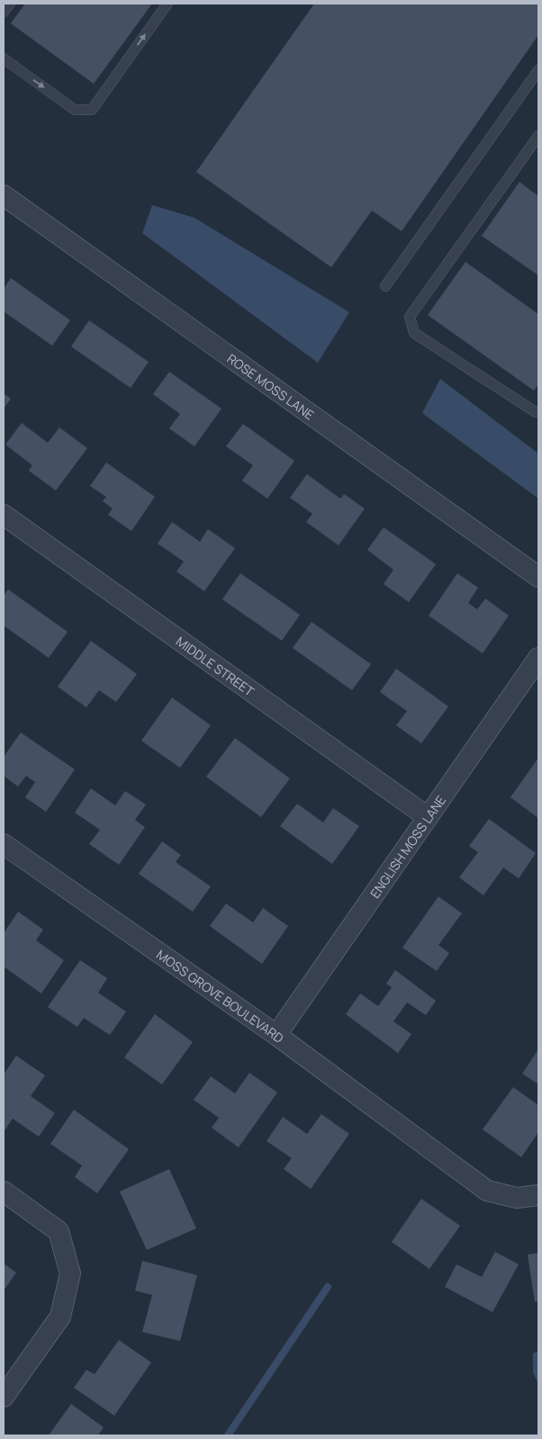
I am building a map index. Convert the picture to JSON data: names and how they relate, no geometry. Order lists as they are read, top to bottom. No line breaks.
{"streets":{"street":["ROSE MOSS LANE","MIDDLE STREET","ENGLISH MOSS LANE","MOSS GROVE BOULEVARD"]},"crossings":[["MIDDLE STREET","ENGLISH MOSS LANE"],["ENGLISH MOSS LANE","MOSS GROVE BOULEVARD"]]}
